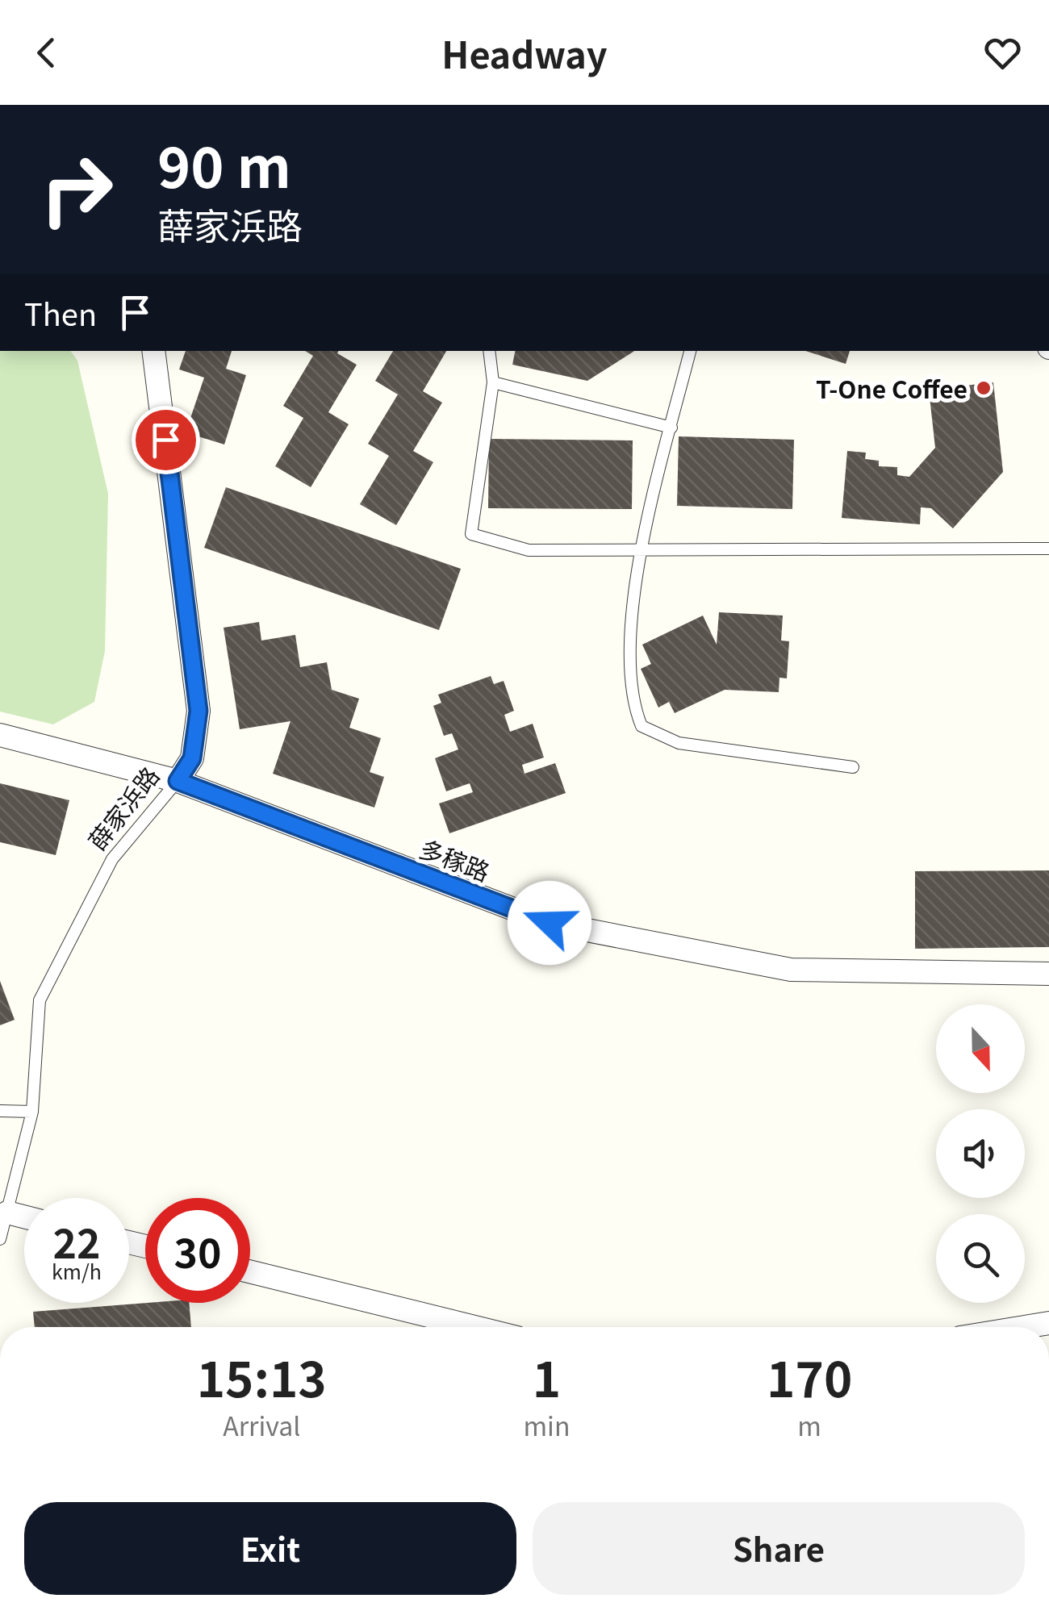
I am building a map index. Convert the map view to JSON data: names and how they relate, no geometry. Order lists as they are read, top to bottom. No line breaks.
{"streets":{"street":["薛家浜路","多稼路"]},"crossings":[["薛家浜路","多稼路"]],"places":["T-One Coffee"],"north":"bottom","page":{"header":"Headway","turn":["90 m","薛家浜路"],"then":"Then","speed":"22 km/h","limit":"30","eta":["15:13","Arrival","1","min","170","m"],"buttons":["Exit","Share"]}}
